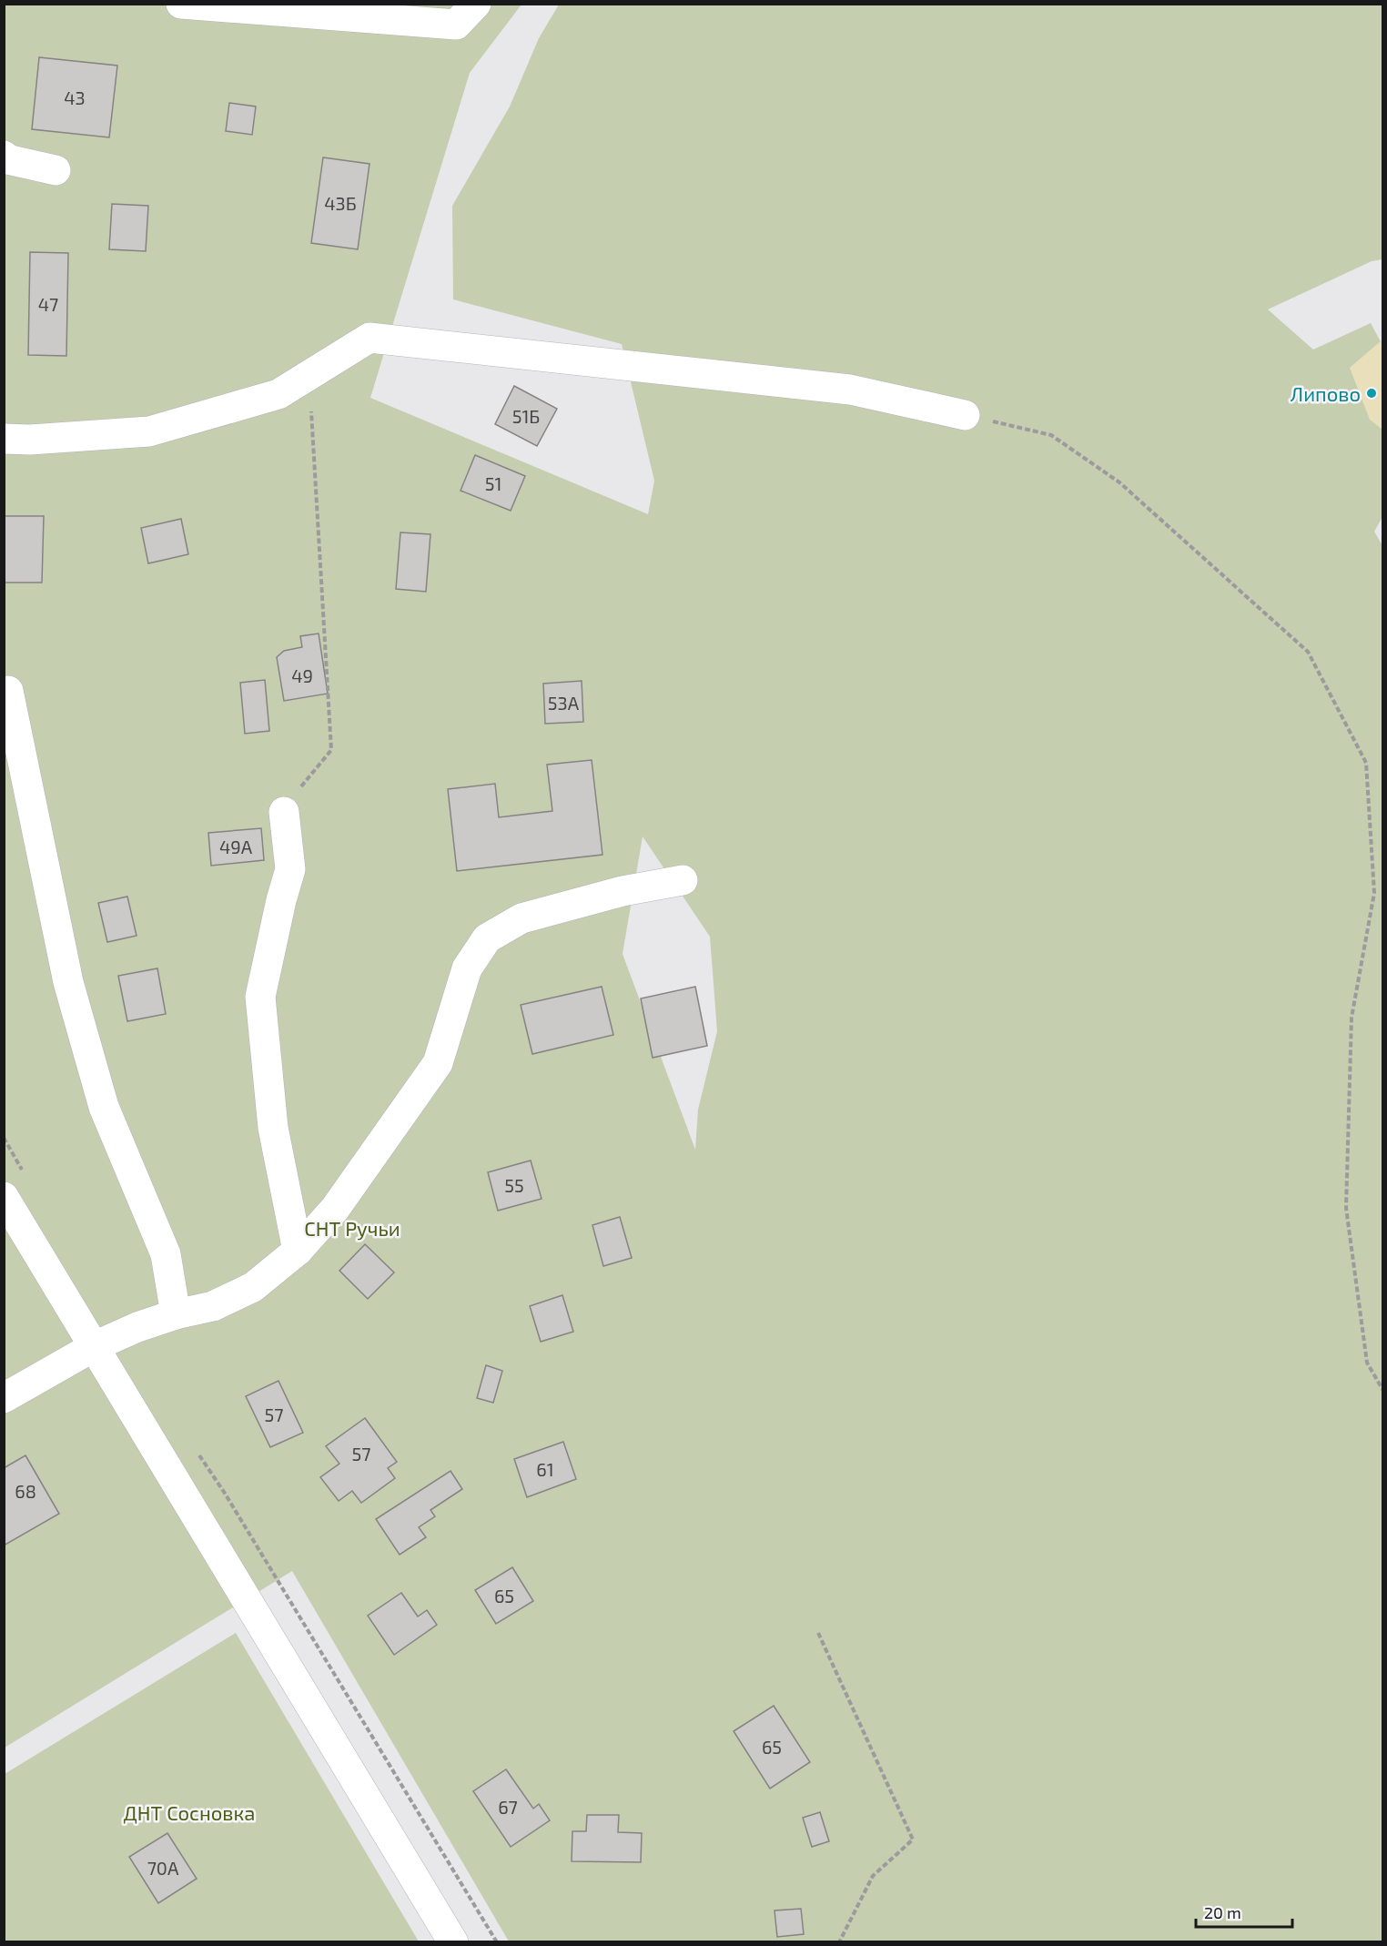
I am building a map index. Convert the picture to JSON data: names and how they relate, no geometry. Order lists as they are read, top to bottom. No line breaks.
{"parks":["СНТ Ручьи","ДНТ Сосновка"],"places":["Липово"],"house_numbers":["43","43Б","47","51Б","51","49","53А","49А","55","57","57","61","68","65","65","67","70А"],"scale_bar":"20 m"}
